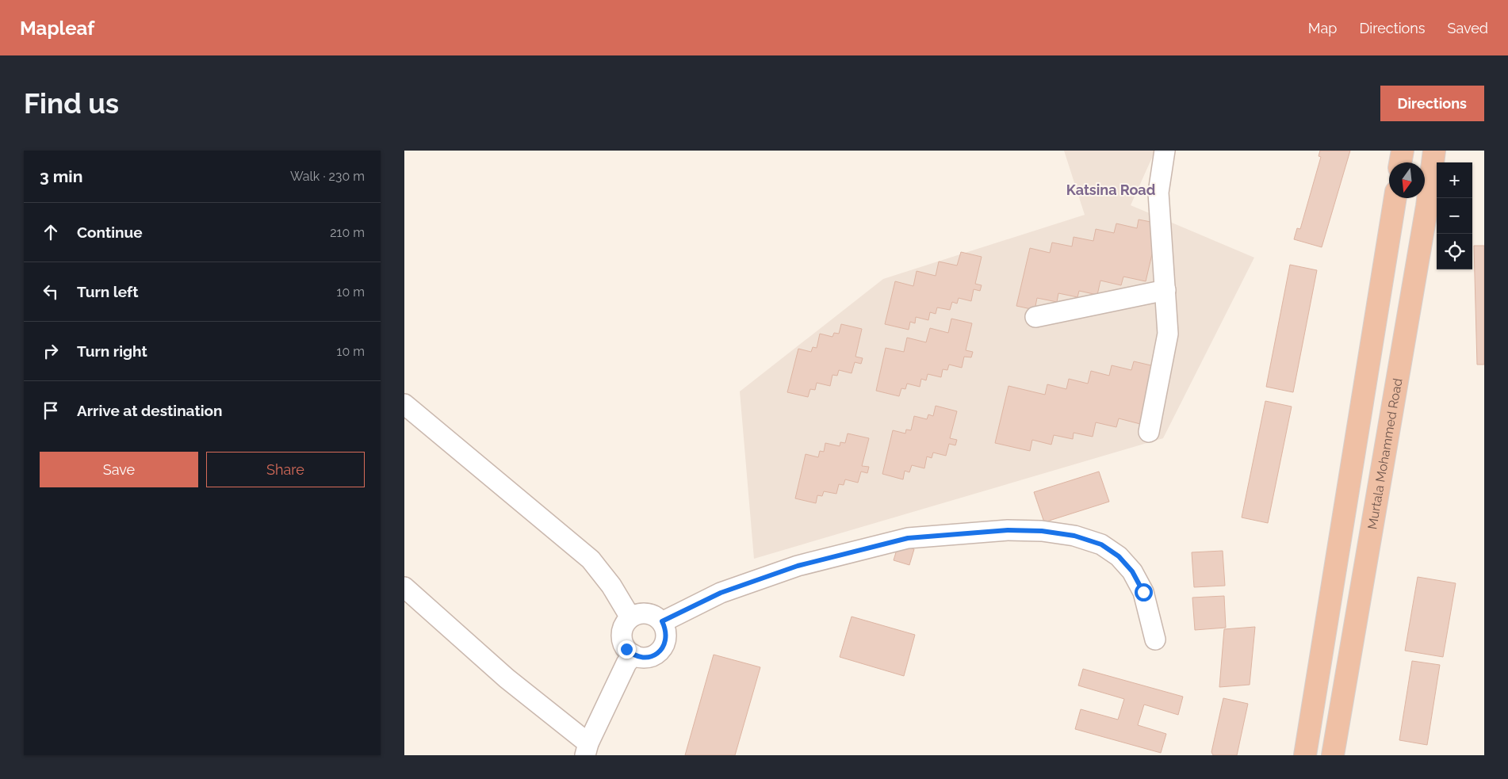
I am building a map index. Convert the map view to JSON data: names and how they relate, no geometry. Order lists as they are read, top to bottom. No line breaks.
{"streets":{"highway":["Murtala Mohammed Road"]},"districts":["Katsina Road"],"north":"bottom","page":{"header":"Mapleaf","nav":["Map","Directions","Saved"],"buttons":["Directions",["Save","Share"]],"title":"Find us","heading":["3 min","Walk · 230 m"],"map_buttons":["+","−"],"list":[["Continue","210 m"],["Turn left","10 m"],["Turn right","10 m"],"Arrive at destination"]}}
